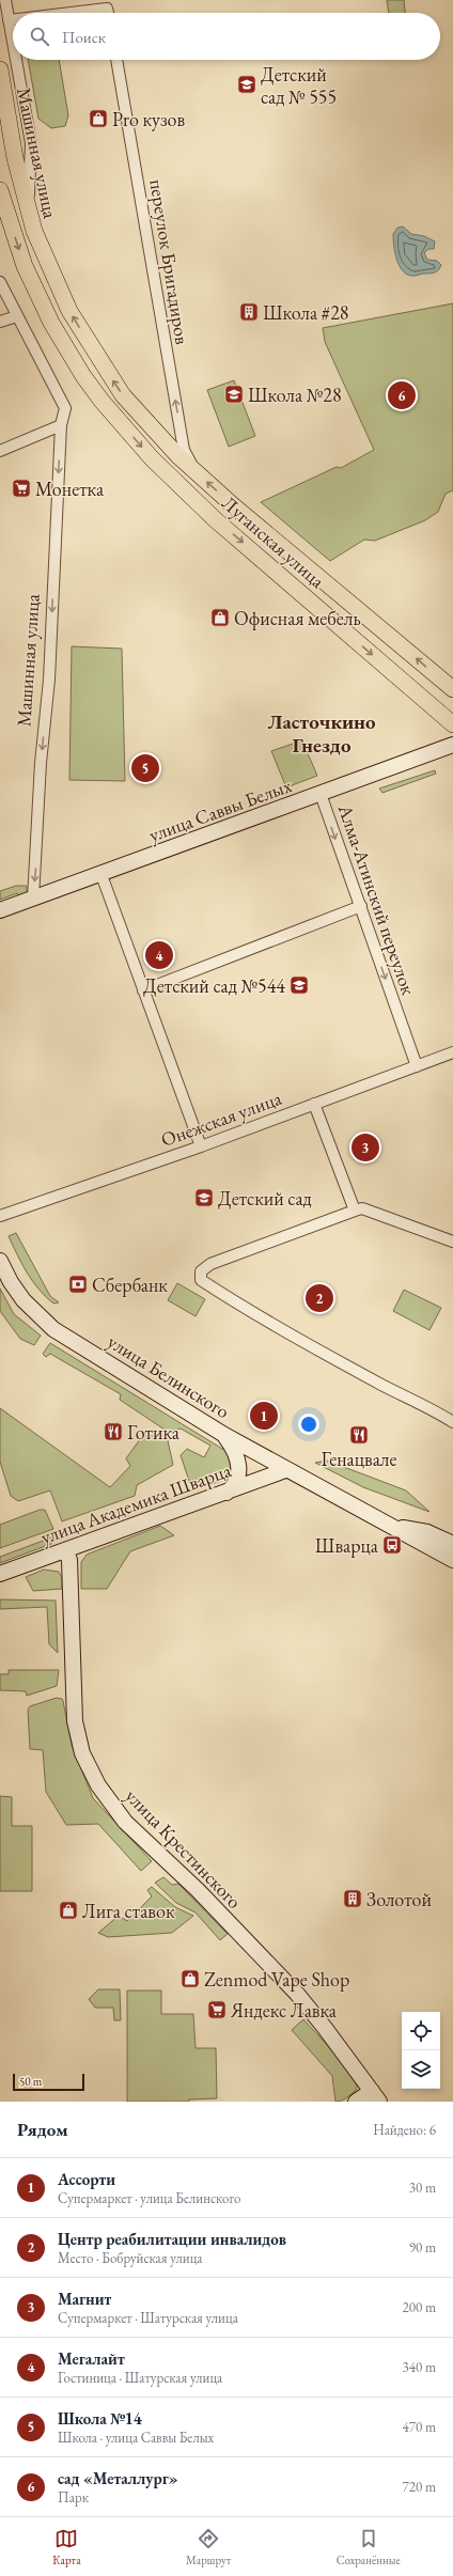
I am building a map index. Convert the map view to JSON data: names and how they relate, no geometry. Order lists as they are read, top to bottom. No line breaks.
{"streets":{"main road":["Машинная улица","Луганская улица"],"street":["переулок Бригадиров","улица Саввы Белых","Алма-Атинский переулок","Онежская улица","улица Белинского","улица Академика Шварца","улица Крестинского"]},"crossings":[["Машинная улица","Луганская улица"],["Машинная улица","улица Саввы Белых"],["переулок Бригадиров","Луганская улица"],["улица Саввы Белых","Алма-Атинский переулок"],["Алма-Атинский переулок","Онежская улица"],["улица Белинского","улица Академика Шварца"],["улица Академика Шварца","улица Крестинского"]],"one_way":["переулок Бригадиров","Алма-Атинский переулок"],"districts":["Ласточкино Гнездо"],"places":{"school or university":["Детский сад № 555","Школа №28","Детский сад №544","Детский сад"],"shop":["Pro кузов","Офисная мебель","Лига ставок","Zenmod Vape Shop"],"building":["Школа #28","Золотой"],"supermarket":["Монетка","Яндекс Лавка"],"bank":["Сбербанк"],"restaurant":["Готика","Генацвале"],"bus stop":["Шварца"]},"scale_bar":"50 m","page":{"search":"Поиск","pins":["6","5","4","3","2","1"],"scale":"50 m","heading":["Рядом","Найдено: 6"],"list":[{"mark":"1","name":"Ассорти","note":"Супермаркет · улица Белинского","value":"30 m"},{"mark":"2","name":"Центр реабилитации инвалидов","note":"Место · Бобруйская улица","value":"90 m"},{"mark":"3","name":"Магнит","note":"Супермаркет · Шатурская улица","value":"200 m"},{"mark":"4","name":"Мегалайт","note":"Гостиница · Шатурская улица","value":"340 m"},{"mark":"5","name":"Школа №14","note":"Школа · улица Саввы Белых","value":"470 m"},{"mark":"6","name":"сад «Металлург»","note":"Парк","value":"720 m"}],"nav":["Карта","Маршрут","Сохранённые"]}}
